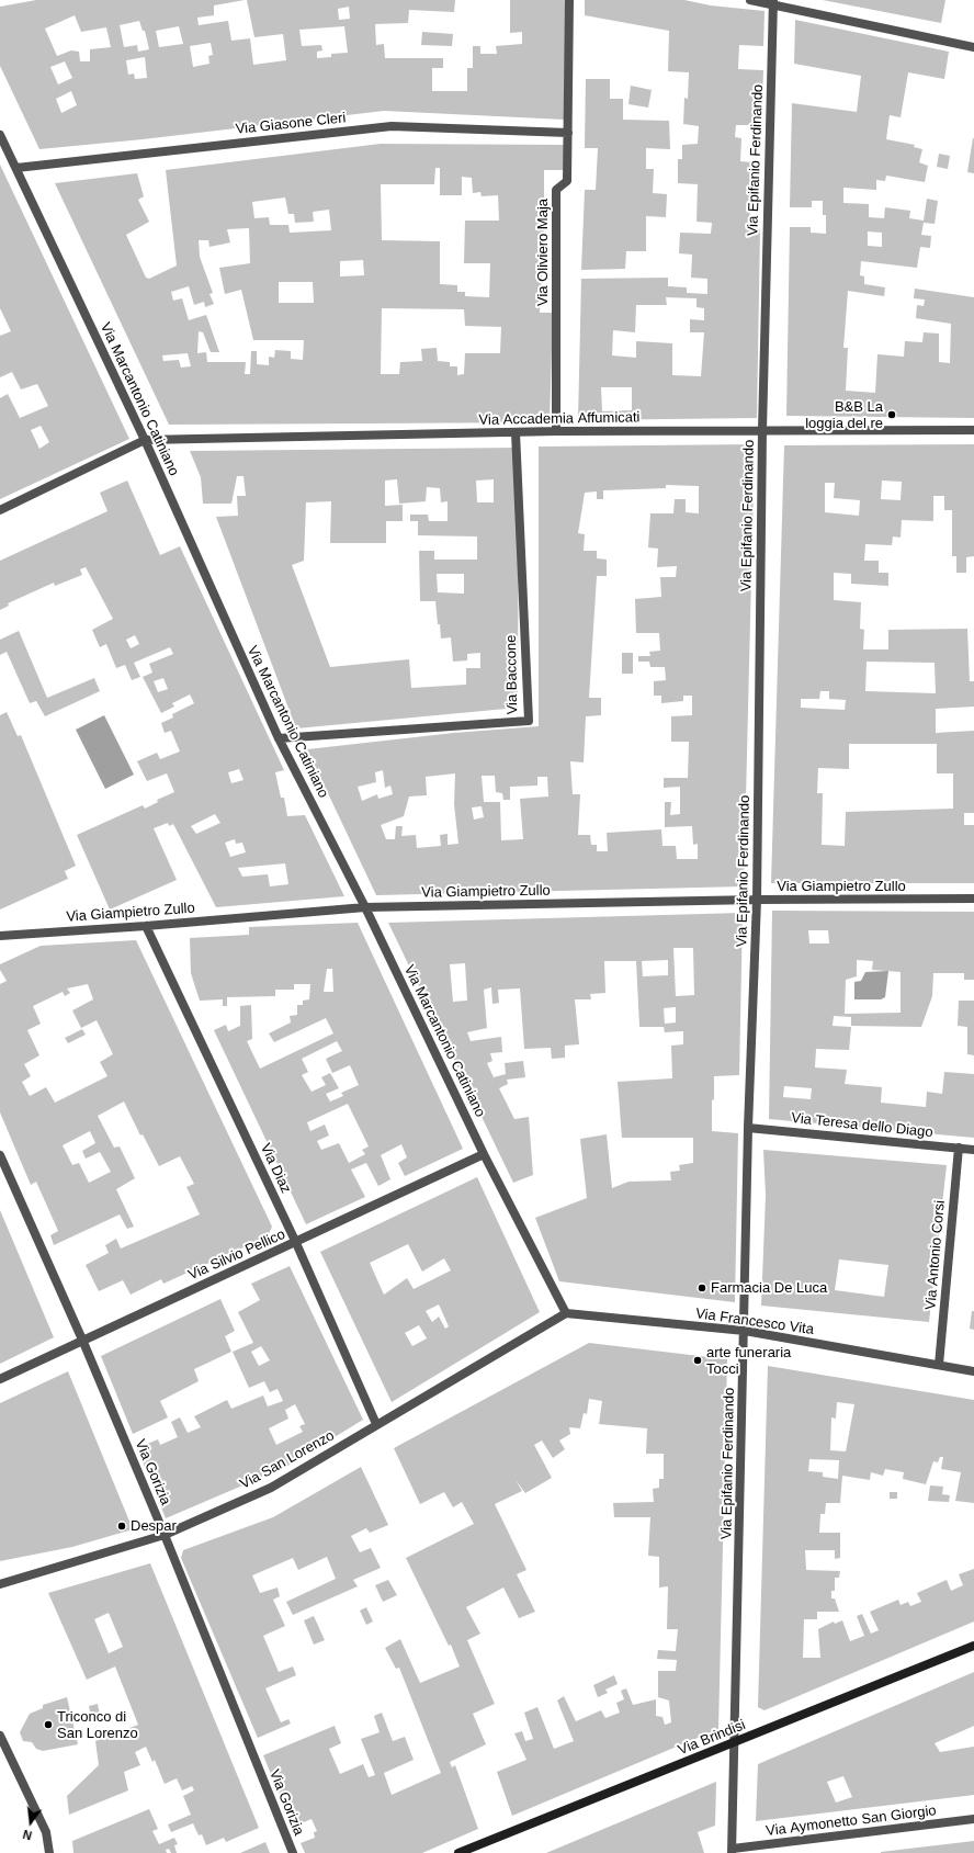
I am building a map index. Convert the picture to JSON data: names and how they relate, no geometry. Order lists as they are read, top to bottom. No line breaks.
{"streets":{"main road":["Via Brindisi"],"street":["Via Giasone Cleri","Via Epifanio Ferdinando","Via Oliviero Maja","Via Marcantonio Catiniano","Via Accademia Affumicati","Via Baccone","Via Giampietro Zullo","Via Teresa dello Diago","Via Diaz","Via Silvio Pellico","Via Antonio Corsi","Via Francesco Vita","Via San Lorenzo","Via Gorizia","Via Aymonetto San Giorgio"]},"crossings":[["Via Giasone Cleri","Via Oliviero Maja"],["Via Giasone Cleri","Via Marcantonio Catiniano"],["Via Epifanio Ferdinando","Via Accademia Affumicati"],["Via Epifanio Ferdinando","Via Giampietro Zullo"],["Via Epifanio Ferdinando","Via Teresa dello Diago"],["Via Epifanio Ferdinando","Via Francesco Vita"],["Via Epifanio Ferdinando","Via Brindisi"],["Via Epifanio Ferdinando","Via Aymonetto San Giorgio"],["Via Oliviero Maja","Via Accademia Affumicati"],["Via Marcantonio Catiniano","Via Accademia Affumicati"],["Via Marcantonio Catiniano","Via Baccone"],["Via Marcantonio Catiniano","Via Giampietro Zullo"],["Via Marcantonio Catiniano","Via Silvio Pellico"],["Via Marcantonio Catiniano","Via Francesco Vita"],["Via Marcantonio Catiniano","Via San Lorenzo"],["Via Accademia Affumicati","Via Baccone"],["Via Giampietro Zullo","Via Diaz"],["Via Teresa dello Diago","Via Antonio Corsi"],["Via Diaz","Via Silvio Pellico"],["Via Diaz","Via San Lorenzo"],["Via Silvio Pellico","Via Gorizia"],["Via Antonio Corsi","Via Francesco Vita"],["Via Francesco Vita","Via San Lorenzo"],["Via San Lorenzo","Via Gorizia"]],"places":["B&B La loggia del re","Farmacia De Luca","arte funeraria Tocci","Despar","Triconco di San Lorenzo"],"north":"bottom"}
